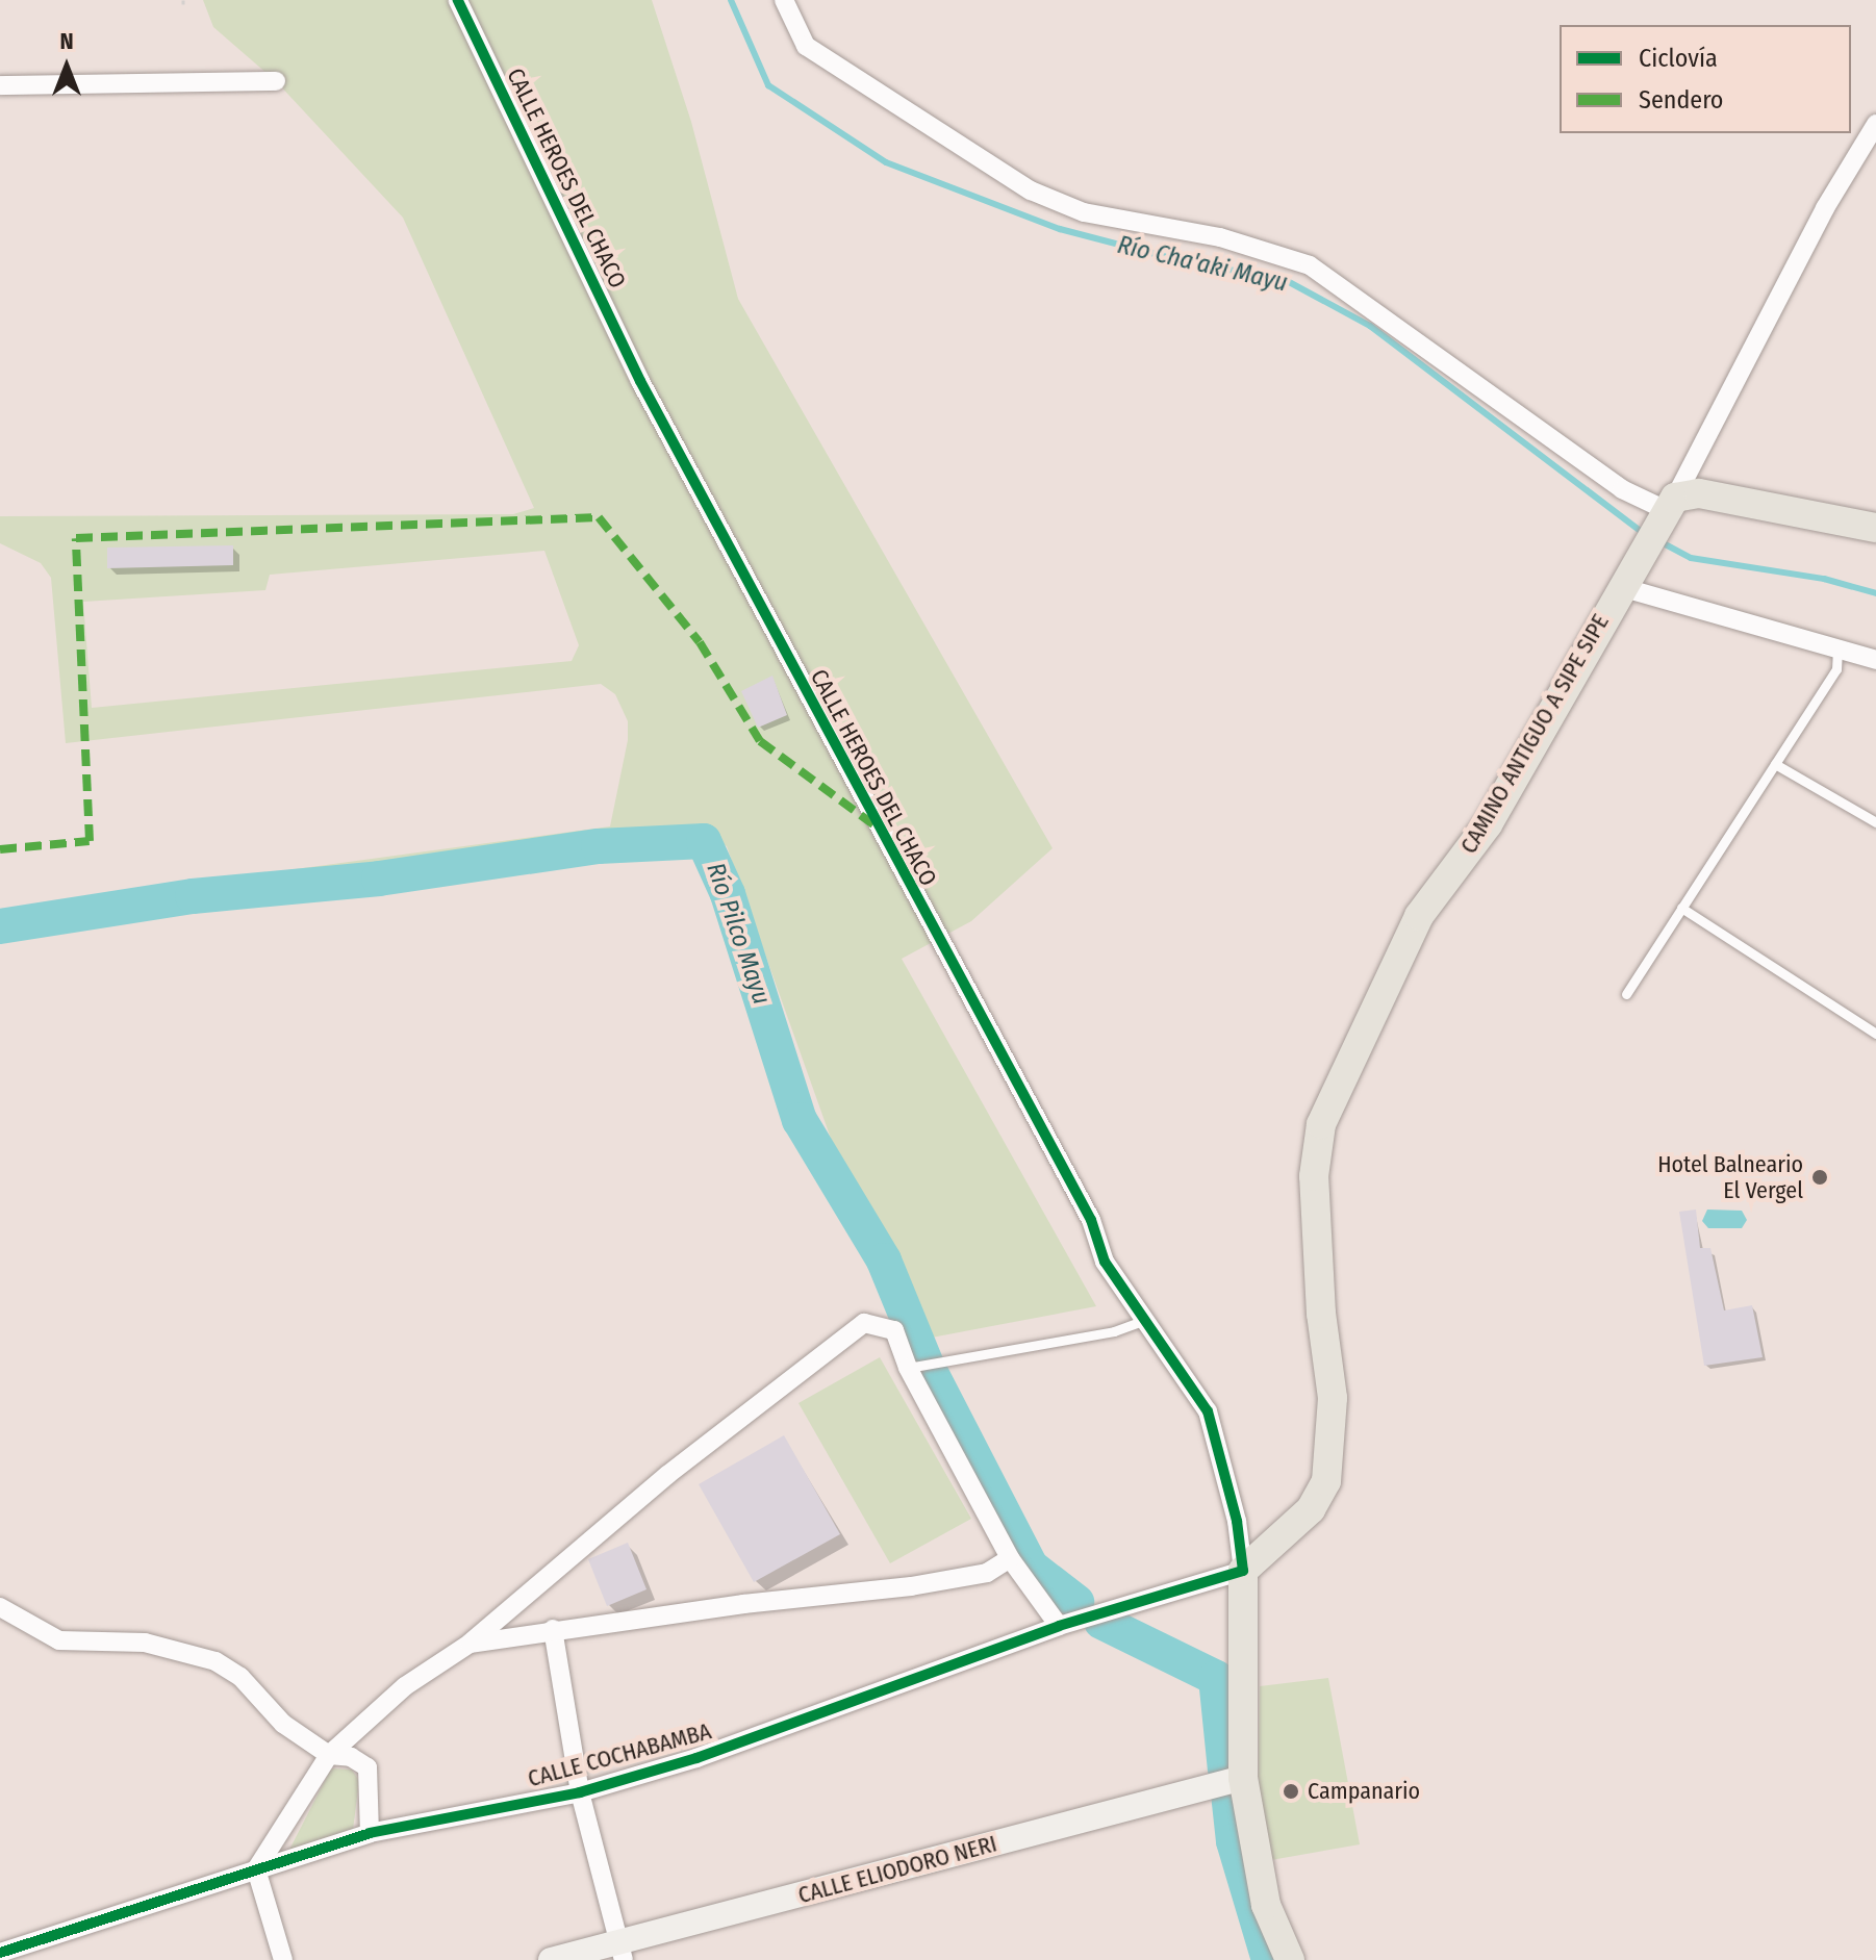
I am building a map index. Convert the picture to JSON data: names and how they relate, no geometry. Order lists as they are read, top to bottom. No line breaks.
{"streets":{"main road":["CALLE HEROES DEL CHACO","CAMINO ANTIGUO A SIPE SIPE"],"street":["CALLE COCHABAMBA","CALLE ELIODORO NERI"]},"crossings":[["CALLE HEROES DEL CHACO","CAMINO ANTIGUO A SIPE SIPE"],["CALLE HEROES DEL CHACO","CALLE COCHABAMBA"],["CALLE HEROES DEL CHACO","CALLE ELIODORO NERI"],["CAMINO ANTIGUO A SIPE SIPE","CALLE COCHABAMBA"]],"water":["Río Cha'aki Mayu","Río Pilco Mayu"],"places":["Hotel Balneario El Vergel","Campanario"],"legend":["Ciclovía","Sendero"],"north":"top"}
